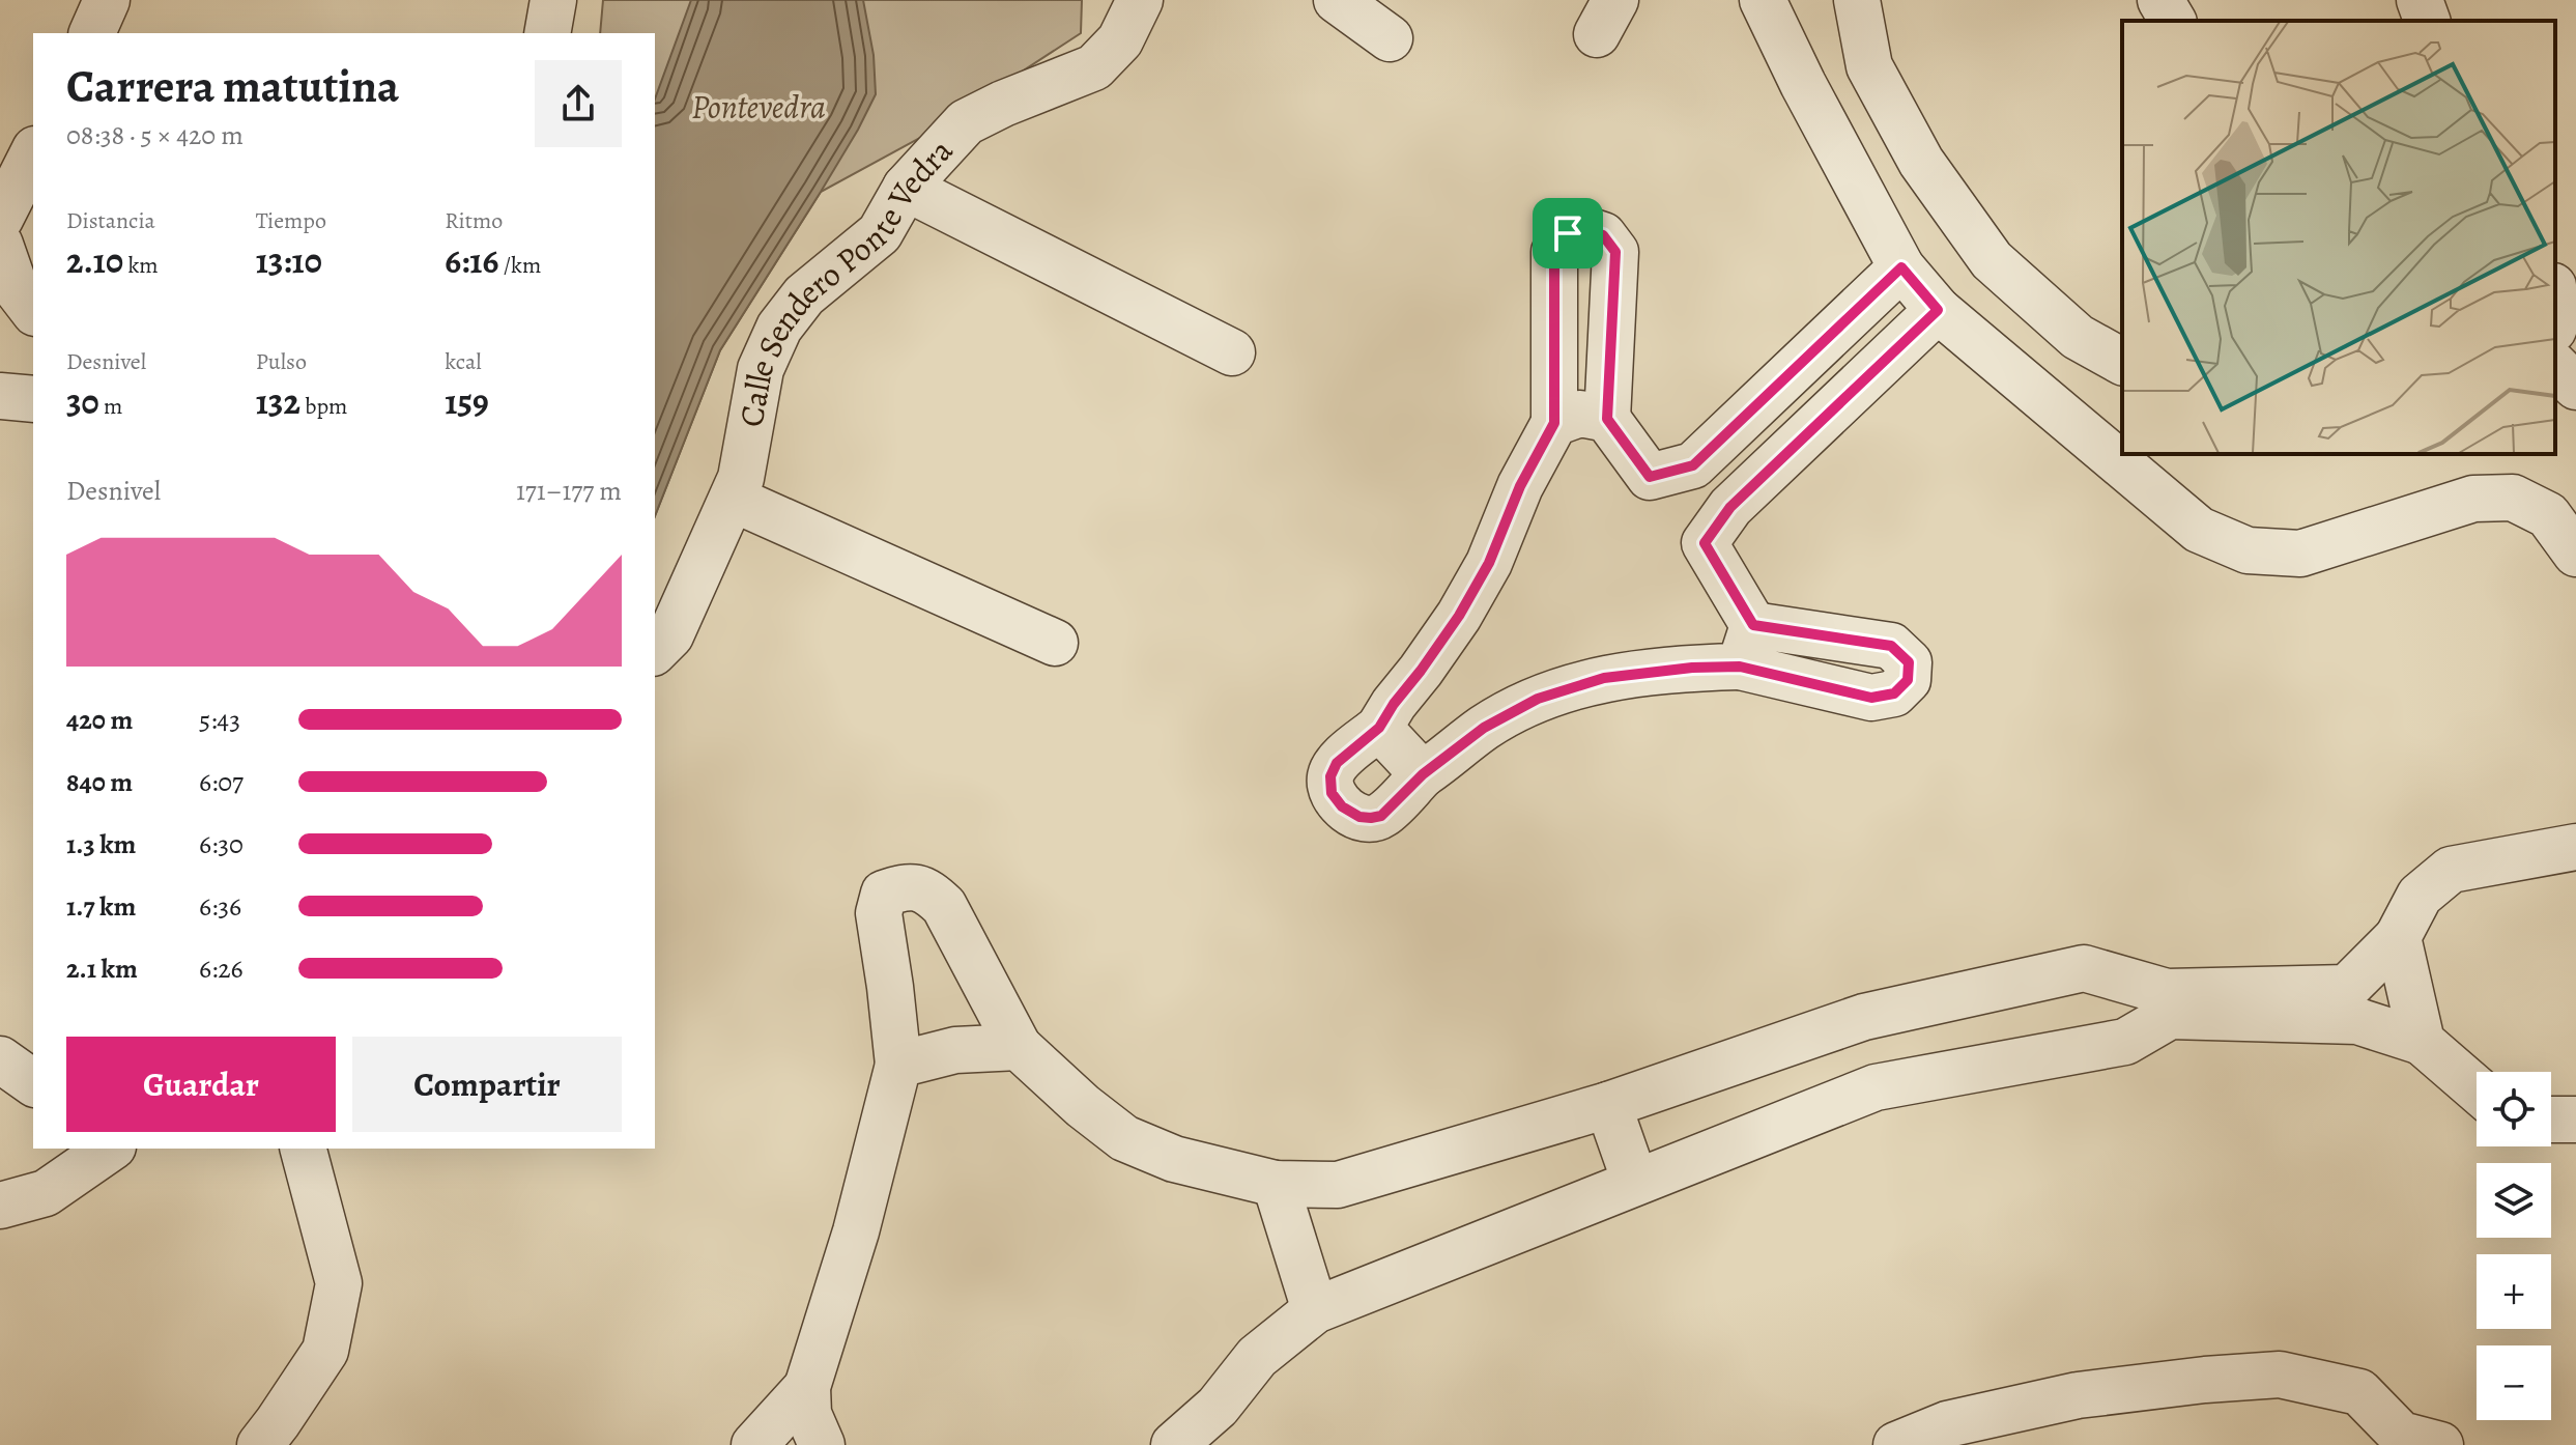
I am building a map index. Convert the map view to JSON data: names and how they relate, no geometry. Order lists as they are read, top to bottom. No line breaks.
{"streets":{"street":["Calle Sendero Ponte Vedra"]},"parks":["Pontevedra"],"page":{"heading":["Carrera matutina","08:38 · 5 × 420 m"],"stats":[["Distancia","2.10 km"],["Tiempo","13:10"],["Ritmo","6:16 /km"],["Desnivel","30 m"],["Pulso","132 bpm"],["kcal","159"]],"chart":["Desnivel","171–177 m"],"list":[{"name":"420 m","note":"5:43"},{"name":"840 m","note":"6:07"},{"name":"1.3 km","note":"6:30"},{"name":"1.7 km","note":"6:36"},{"name":"2.1 km","note":"6:26"}],"buttons":["Guardar","Compartir"],"map_buttons":["+","−"]}}
